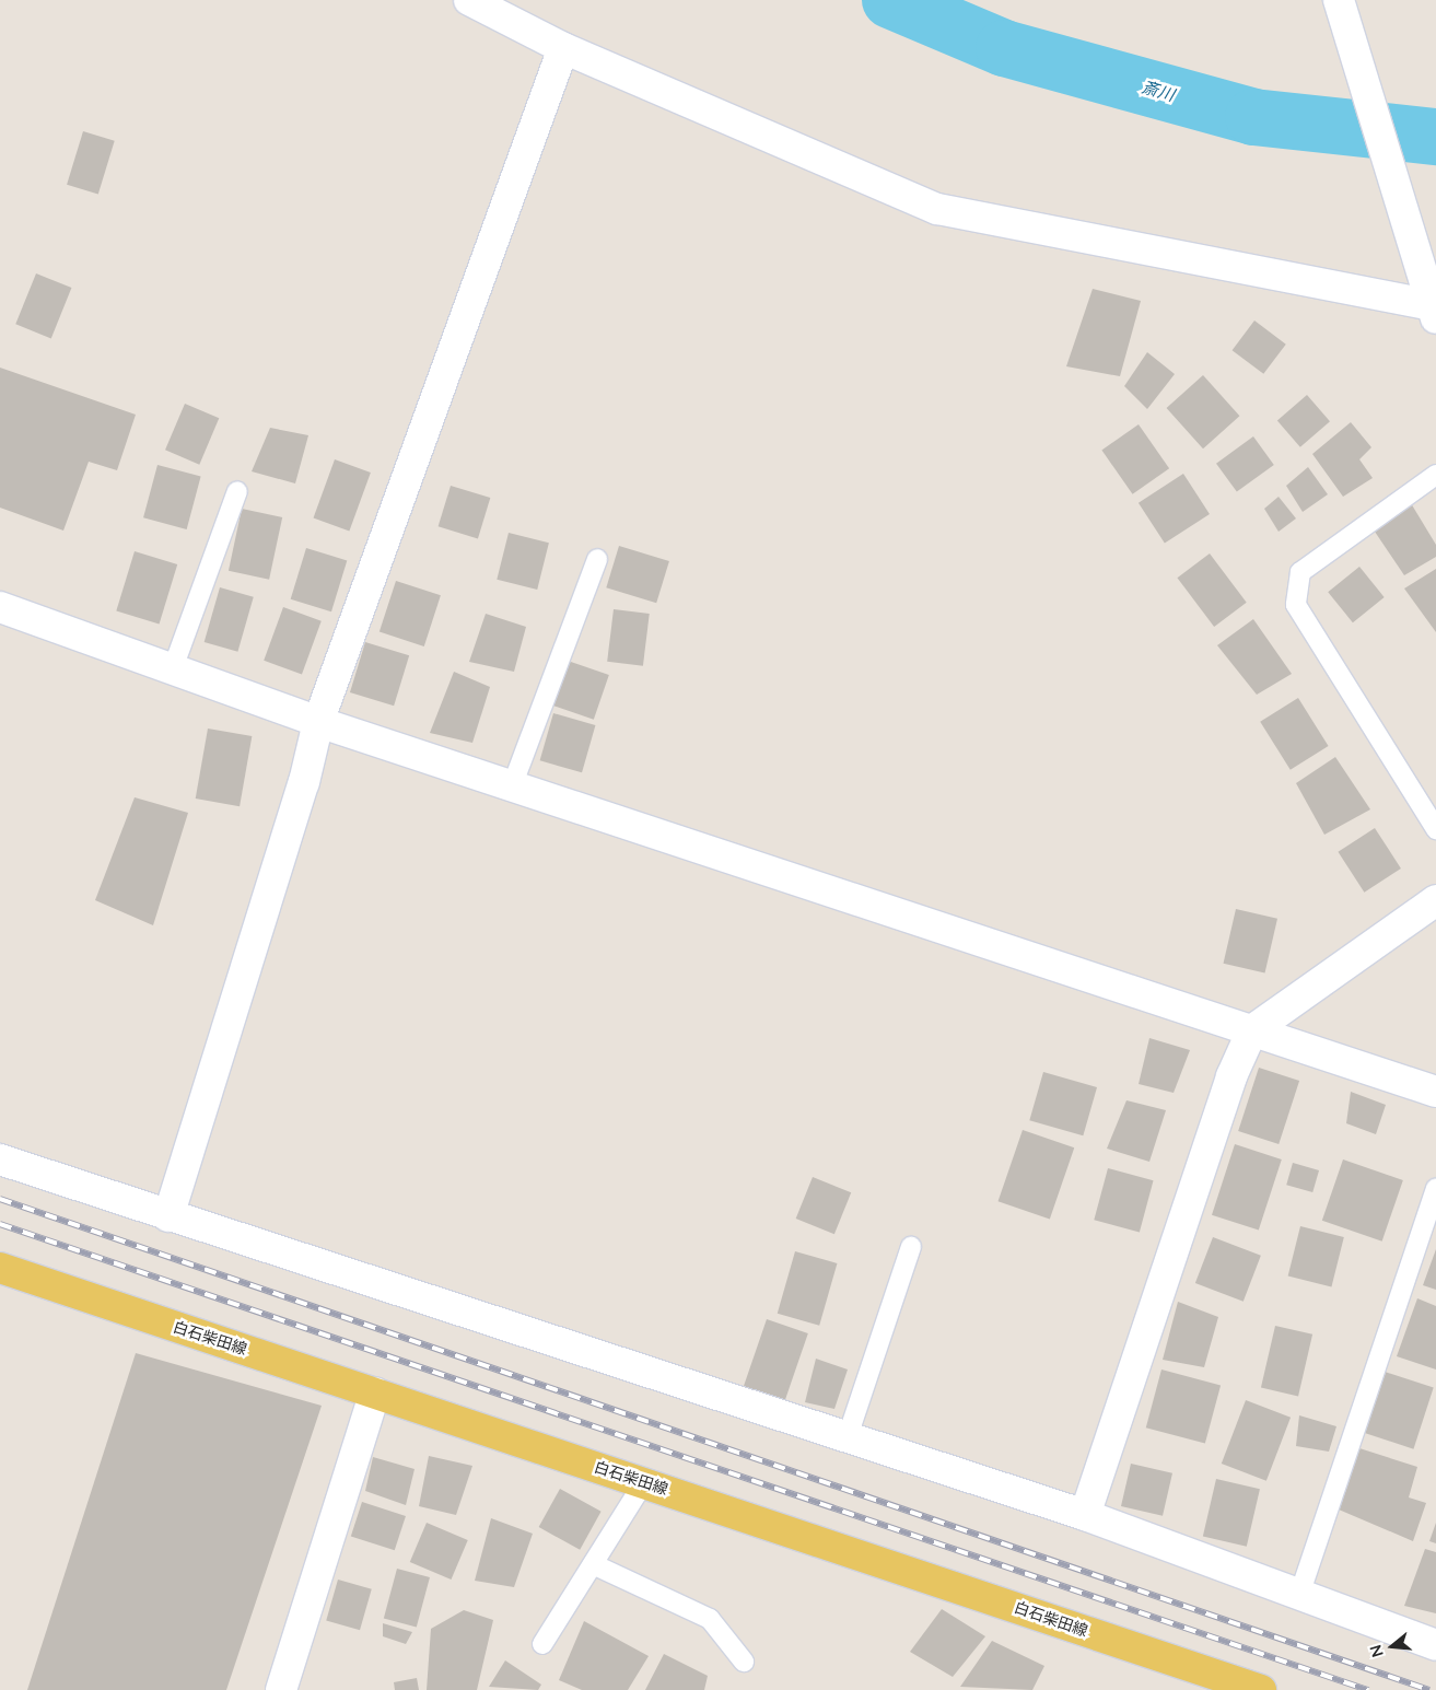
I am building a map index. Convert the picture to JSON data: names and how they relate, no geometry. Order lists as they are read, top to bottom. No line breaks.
{"streets":{"main road":["白石柴田線"]},"water":["斎川"],"north":"left"}
